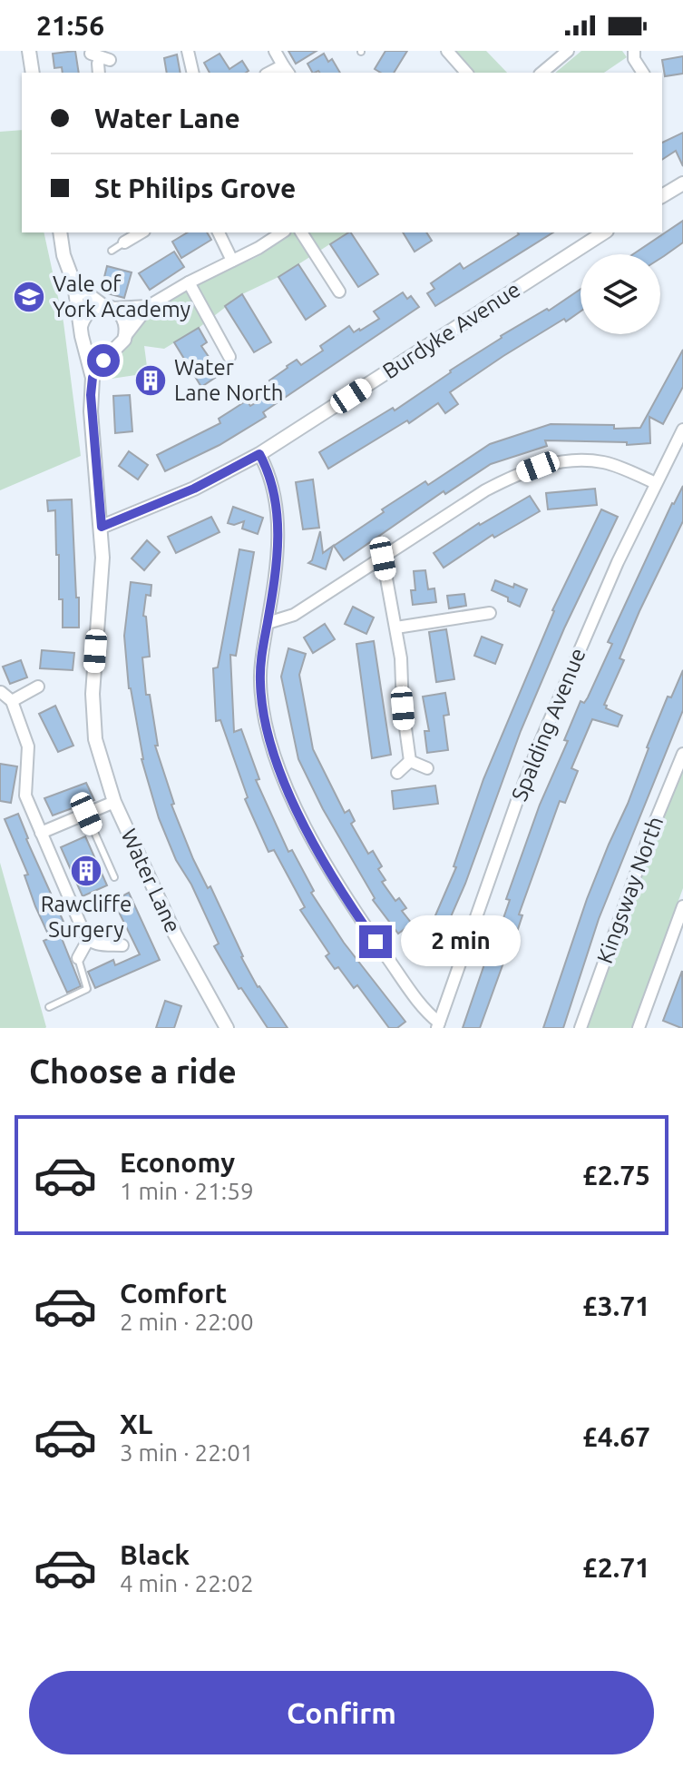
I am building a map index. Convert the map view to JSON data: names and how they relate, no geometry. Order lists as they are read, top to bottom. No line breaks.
{"streets":{"street":["Burdyke Avenue","Spalding Avenue","Water Lane","Kingsway North"]},"crossings":[["Burdyke Avenue","Water Lane"]],"places":{"school or university":["Vale of York Academy"],"building":["Water Lane North","Rawcliffe Surgery"]},"page":{"status":"21:56","banner":["Water Lane","St Philips Grove"],"bubble":"2 min","heading":"Choose a ride","list":[{"name":"Economy","note":"1 min · 21:59","value":"£2.75"},{"name":"Comfort","note":"2 min · 22:00","value":"£3.71"},{"name":"XL","note":"3 min · 22:01","value":"£4.67"},{"name":"Black","note":"4 min · 22:02","value":"£2.71"}],"buttons":"Confirm"}}
